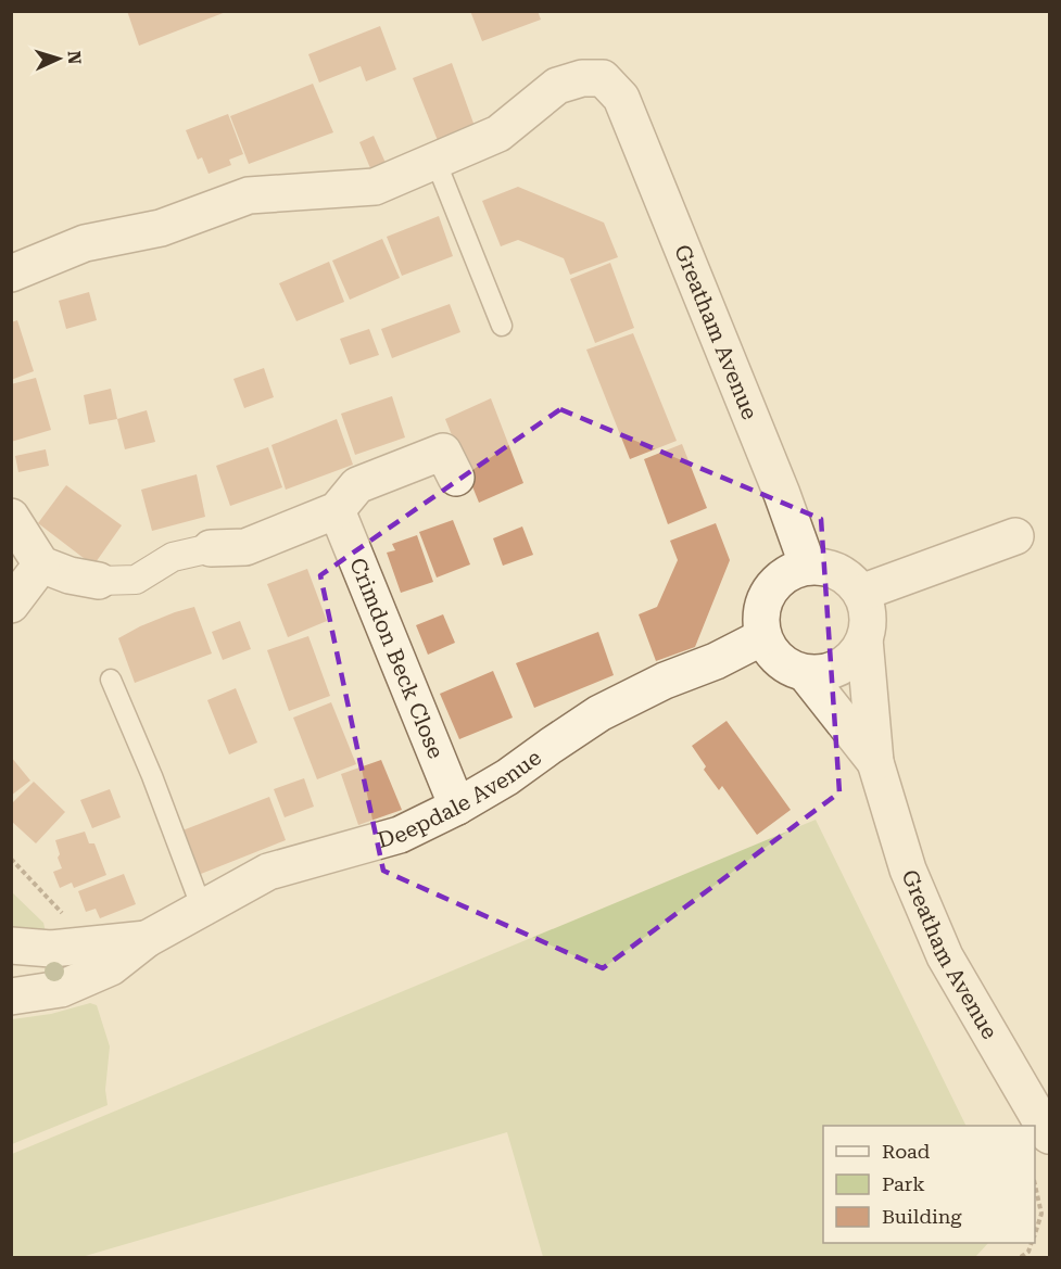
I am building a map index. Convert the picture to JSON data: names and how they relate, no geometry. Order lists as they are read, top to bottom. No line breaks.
{"streets":{"street":["Greatham Avenue","Crimdon Beck Close","Deepdale Avenue"]},"crossings":[["Greatham Avenue","Deepdale Avenue"],["Crimdon Beck Close","Deepdale Avenue"]],"legend":["Road","Park","Building"],"north":"right"}
